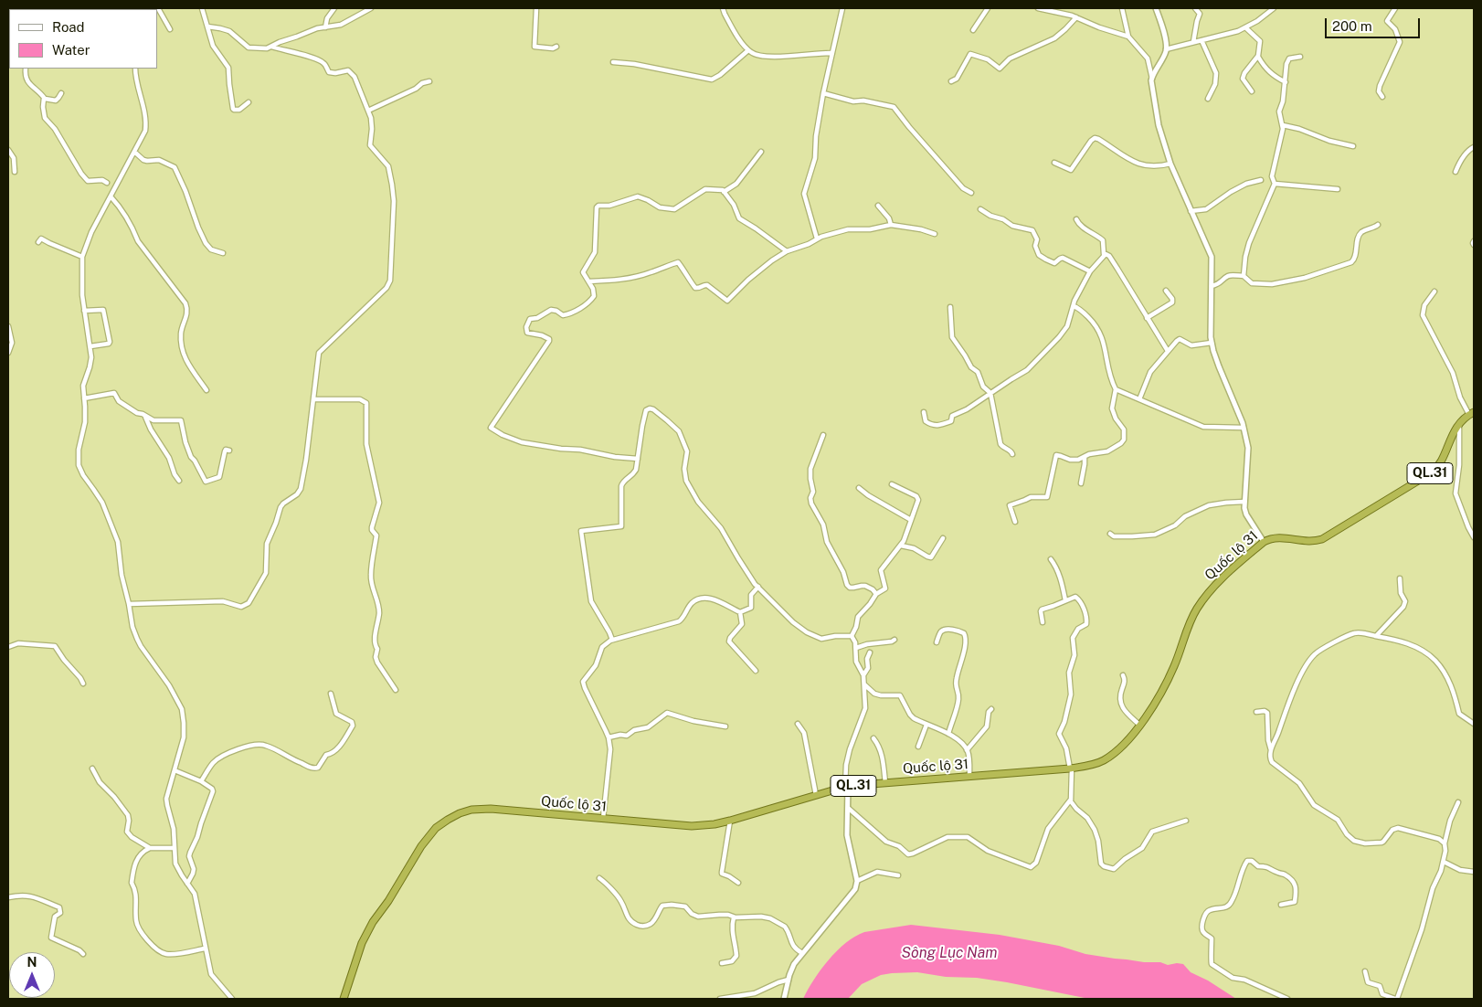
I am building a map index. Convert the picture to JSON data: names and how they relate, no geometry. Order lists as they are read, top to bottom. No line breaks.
{"streets":{"highway":["QL.31","Quốc lộ 31"]},"water":["Sông Lục Nam"],"legend":["Road","Water"],"scale_bar":"200 m","north":"top"}
